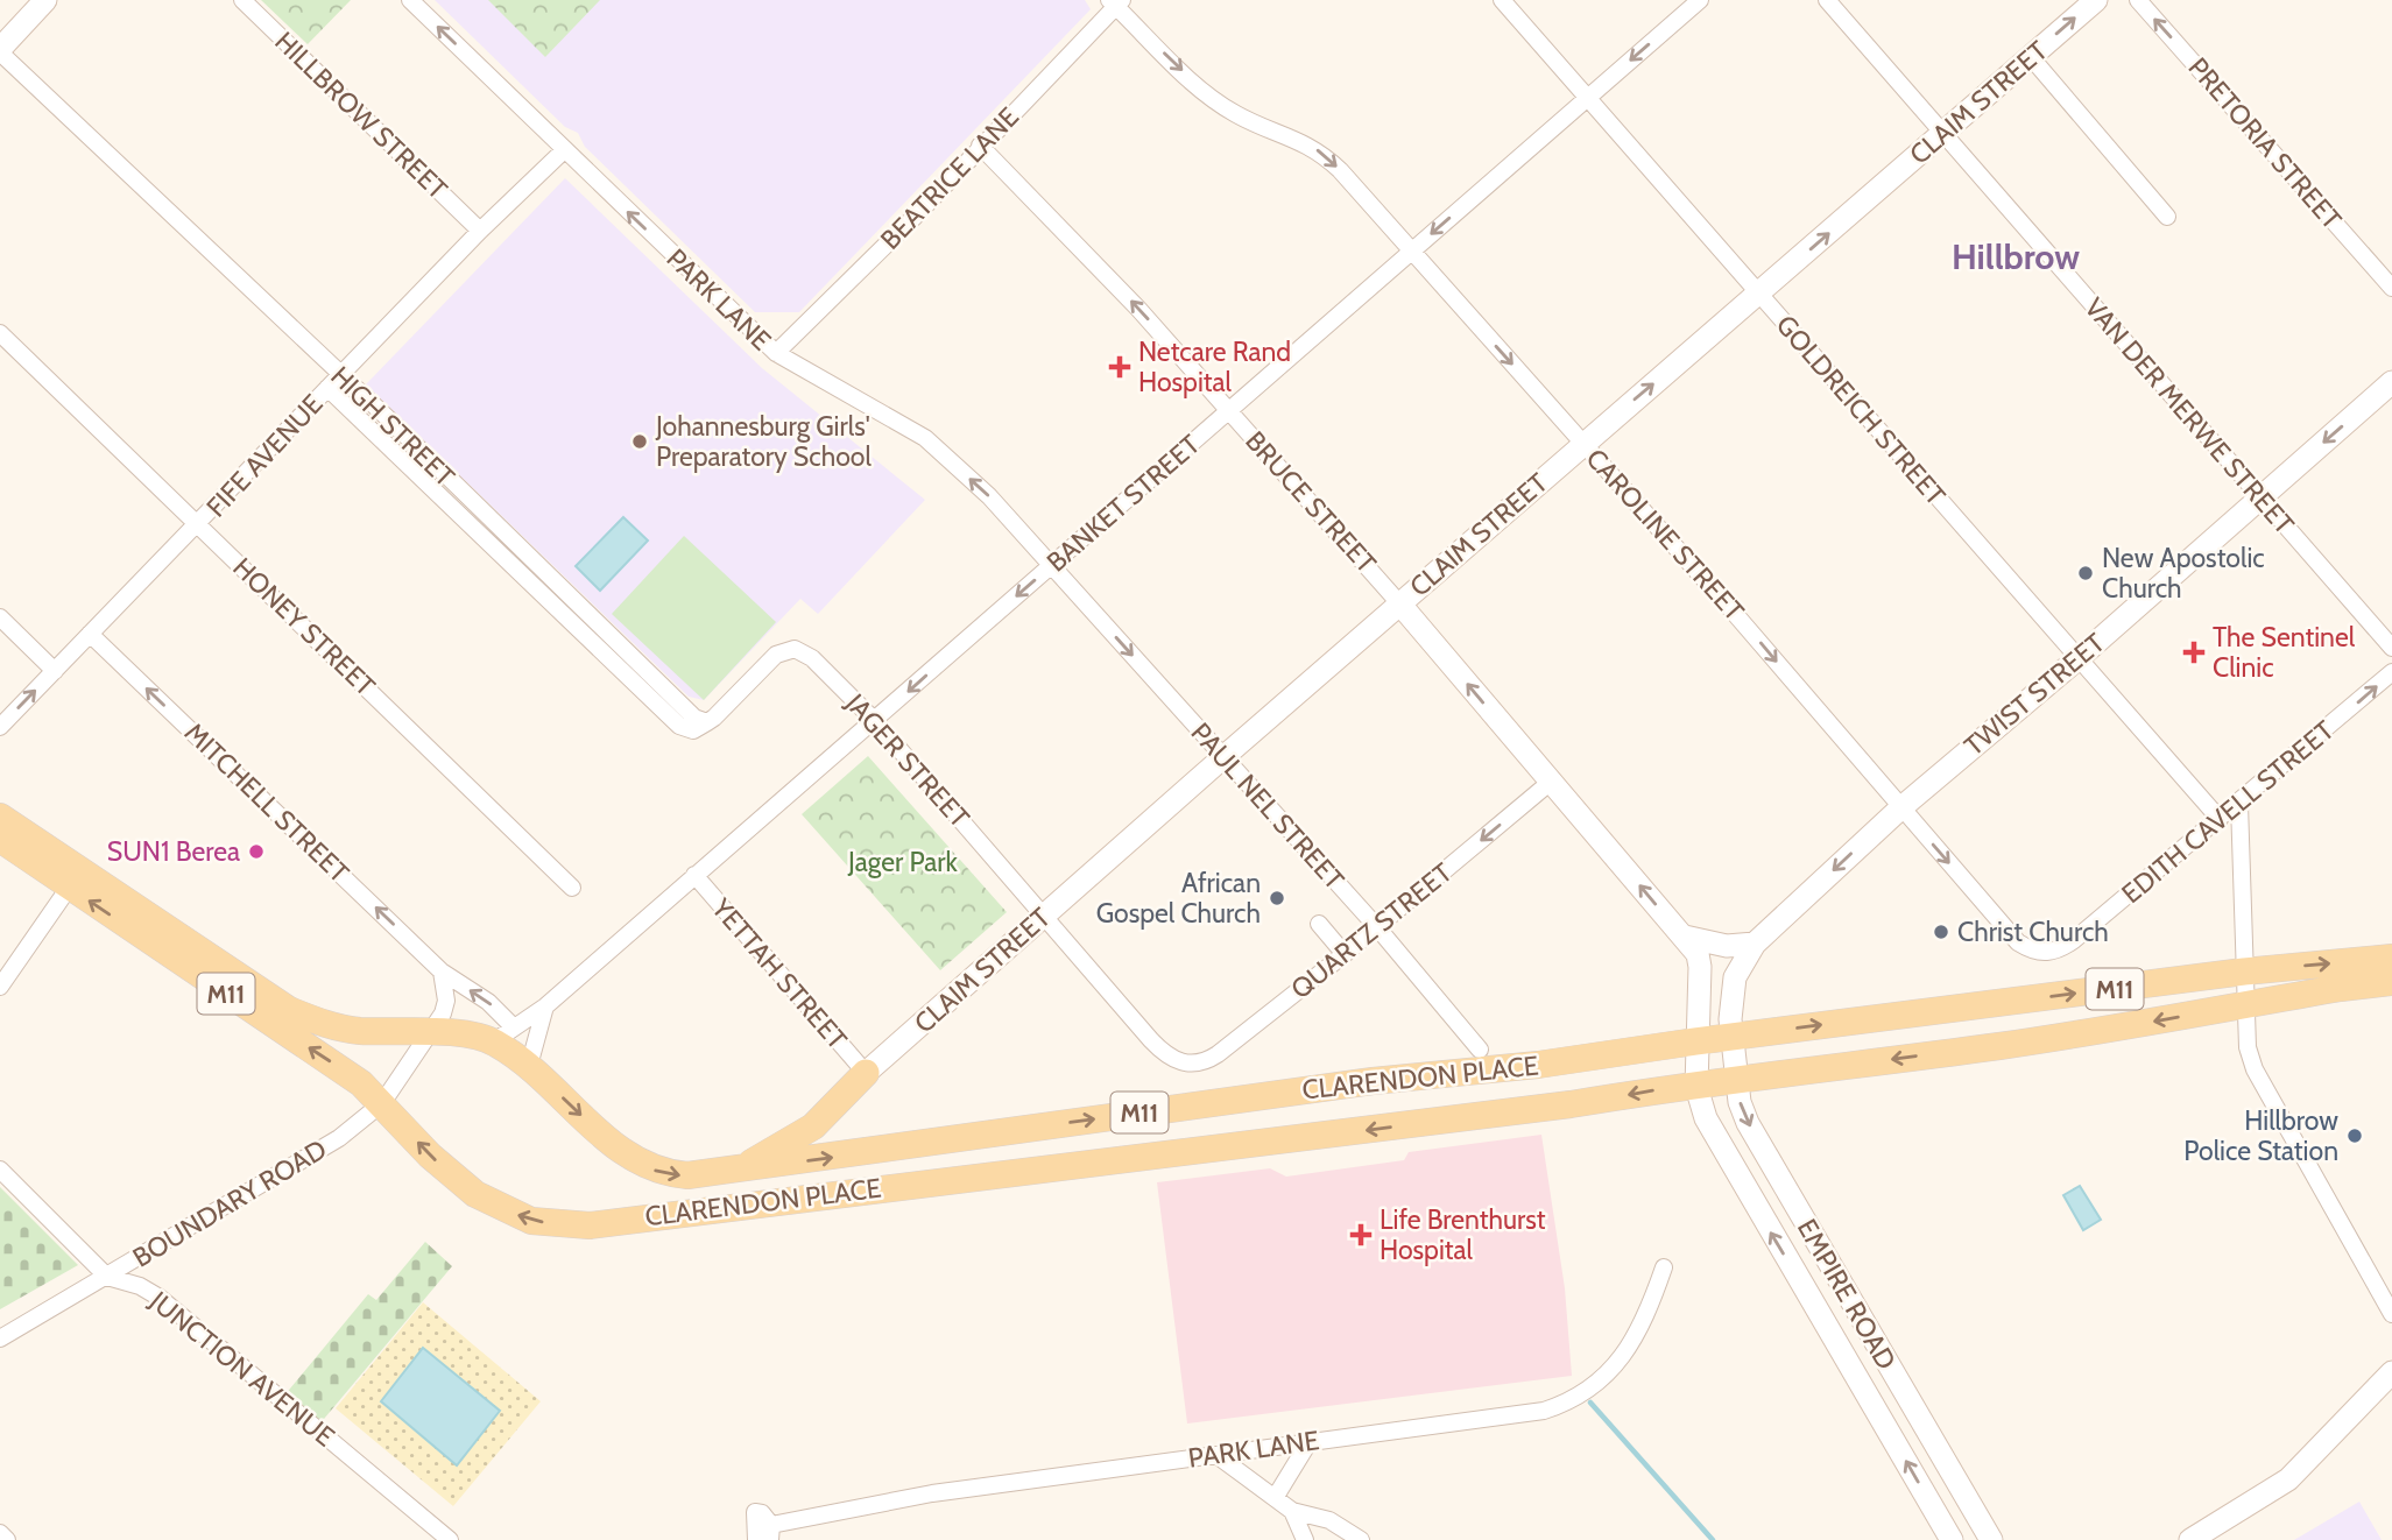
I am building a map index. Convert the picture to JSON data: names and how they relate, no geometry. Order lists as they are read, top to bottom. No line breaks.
{"streets":{"main road":["M11","CLARENDON PLACE"],"street":["CLAIM STREET","HILLBROW STREET","PRETORIA STREET","BEATRICE LANE","PARK LANE","GOLDREICH STREET","VAN DER MERWE STREET","HIGH STREET","FIFE AVENUE","BRUCE STREET","BANKET STREET","CAROLINE STREET","HONEY STREET","TWIST STREET","JAGER STREET","MITCHELL STREET","PAUL NEL STREET","EDITH CAVELL STREET","QUARTZ STREET","YETTAH STREET","BOUNDARY ROAD","EMPIRE ROAD","JUNCTION AVENUE"]},"crossings":[["CLAIM STREET","GOLDREICH STREET"],["CLAIM STREET","VAN DER MERWE STREET"],["CLAIM STREET","BRUCE STREET"],["CLAIM STREET","CAROLINE STREET"],["CLAIM STREET","JAGER STREET"],["CLAIM STREET","PAUL NEL STREET"],["CLAIM STREET","YETTAH STREET"],["HILLBROW STREET","FIFE AVENUE"],["BEATRICE LANE","PARK LANE"],["BEATRICE LANE","BRUCE STREET"],["BEATRICE LANE","CAROLINE STREET"],["PARK LANE","FIFE AVENUE"],["PARK LANE","BANKET STREET"],["PARK LANE","PAUL NEL STREET"],["GOLDREICH STREET","BANKET STREET"],["GOLDREICH STREET","TWIST STREET"],["GOLDREICH STREET","EDITH CAVELL STREET"],["VAN DER MERWE STREET","TWIST STREET"],["HIGH STREET","FIFE AVENUE"],["HIGH STREET","JAGER STREET"],["FIFE AVENUE","HONEY STREET"],["FIFE AVENUE","MITCHELL STREET"],["BRUCE STREET","BANKET STREET"],["BRUCE STREET","QUARTZ STREET"],["BRUCE STREET","CLARENDON PLACE"],["BRUCE STREET","EMPIRE ROAD"],["BANKET STREET","CAROLINE STREET"],["BANKET STREET","JAGER STREET"],["BANKET STREET","MITCHELL STREET"],["BANKET STREET","PAUL NEL STREET"],["BANKET STREET","YETTAH STREET"],["BANKET STREET","M11"],["BANKET STREET","CLARENDON PLACE"],["CAROLINE STREET","TWIST STREET"],["CAROLINE STREET","EDITH CAVELL STREET"],["TWIST STREET","CLARENDON PLACE"],["TWIST STREET","EMPIRE ROAD"],["JAGER STREET","QUARTZ STREET"],["MITCHELL STREET","M11"],["MITCHELL STREET","CLARENDON PLACE"],["PAUL NEL STREET","QUARTZ STREET"],["M11","CLARENDON PLACE"],["M11","BOUNDARY ROAD"],["CLARENDON PLACE","BOUNDARY ROAD"],["CLARENDON PLACE","EMPIRE ROAD"],["BOUNDARY ROAD","JUNCTION AVENUE"]],"one_way":["PARK LANE","BRUCE STREET","BANKET STREET","CAROLINE STREET","TWIST STREET","MITCHELL STREET","PAUL NEL STREET","EDITH CAVELL STREET","QUARTZ STREET"],"districts":["Hillbrow"],"parks":["Jager Park"],"places":{"health":["Netcare Rand Hospital","The Sentinel Clinic","Life Brenthurst Hospital"],"other":["Johannesburg Girls' Preparatory School","New Apostolic Church","SUN1 Berea","African Gospel Church","Christ Church","Hillbrow Police Station"]}}
